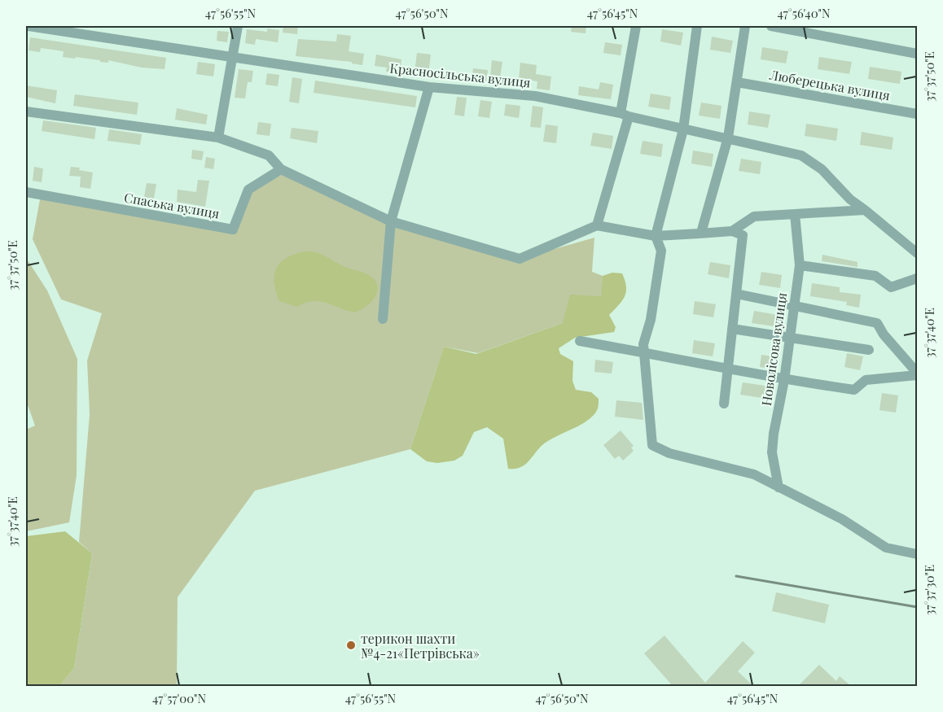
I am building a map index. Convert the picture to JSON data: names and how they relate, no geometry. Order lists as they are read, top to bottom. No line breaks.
{"streets":{"street":["Красносільська вулиця","Люберецька вулиця","Спаська вулиця","Новолісова вулиця"]},"places":["терикон шахти №4-21«Петрівська»"],"coordinates":["47°56'55\"N","47°56'50\"N","47°56'45\"N","47°56'40\"N","37°37'50\"E","37°37'40\"E","37°37'30\"E","47°57'00\"N"]}
